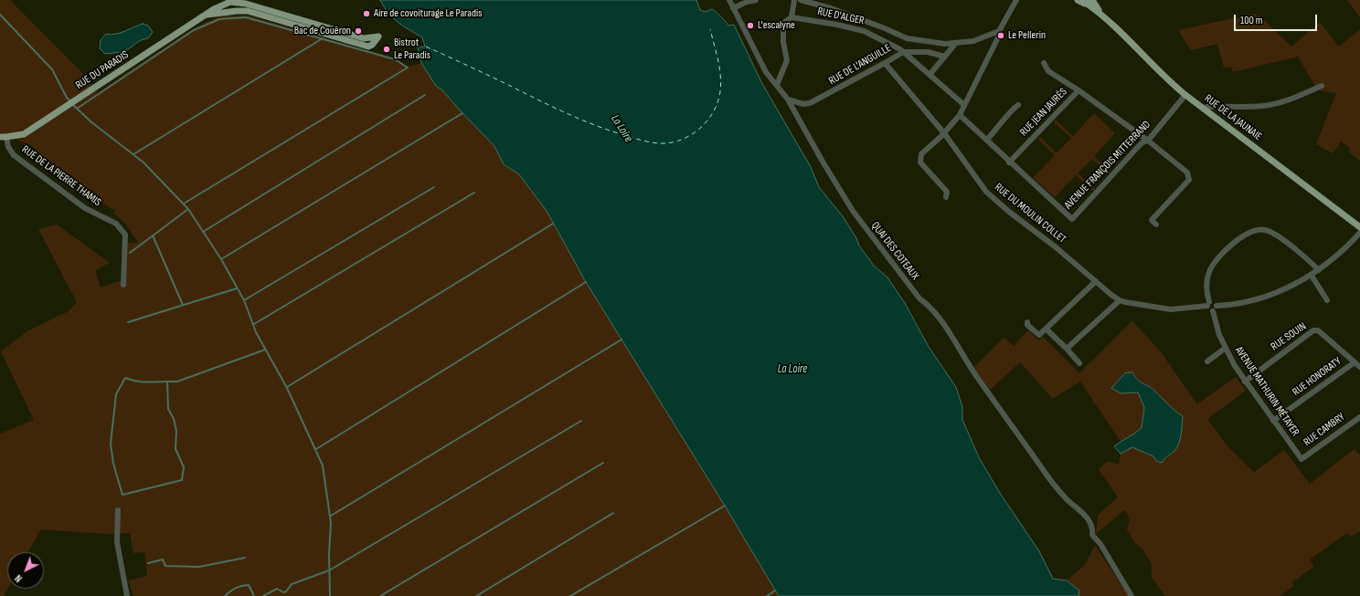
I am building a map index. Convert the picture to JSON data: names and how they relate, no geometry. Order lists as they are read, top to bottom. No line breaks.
{"streets":{"main road":["RUE DU PARADIS","RUE DE LA JAUNAIE"],"street":["RUE D'ALGER","RUE DE L'ANGUILLE","RUE JEAN JAURÈS","AVENUE FRANÇOIS MITTERRAND","RUE DE LA PIERRE THAMIS","RUE DU MOULIN COLLET","QUAI DES COTEAUX","RUE SOUIN","RUE HONORATY","AVENUE MATHURIN MÉTAYER","RUE CAMBRY"]},"crossings":[["RUE D'ALGER","RUE DE L'ANGUILLE"],["RUE DE L'ANGUILLE","RUE DU MOULIN COLLET"],["RUE DE L'ANGUILLE","QUAI DES COTEAUX"],["RUE DU PARADIS","RUE DE LA PIERRE THAMIS"],["RUE JEAN JAURÈS","AVENUE FRANÇOIS MITTERRAND"],["RUE DE LA JAUNAIE","AVENUE FRANÇOIS MITTERRAND"],["RUE SOUIN","RUE HONORATY"],["RUE SOUIN","AVENUE MATHURIN MÉTAYER"],["RUE HONORATY","AVENUE MATHURIN MÉTAYER"],["AVENUE MATHURIN MÉTAYER","RUE CAMBRY"]],"water":["La Loire"],"places":["Aire de covoiturage Le Paradis","L'escalyne","Bac de Couëron","Le Pellerin","Bistrot Le Paradis"],"scale_bar":"100 m","north":"bottom left"}
